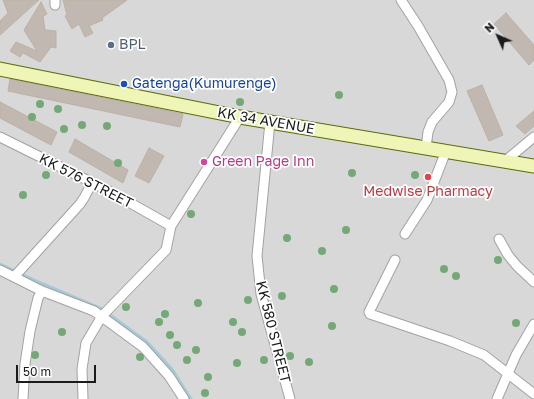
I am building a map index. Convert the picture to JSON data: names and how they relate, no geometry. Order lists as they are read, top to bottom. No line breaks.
{"streets":{"main road":["KK 34 AVENUE"],"street":["KK 576 STREET","KK 580 STREET"]},"crossings":[["KK 34 AVENUE","KK 580 STREET"]],"places":["BPL","Gatenga(Kumurenge)","Green Page Inn","Medwise Pharmacy"],"scale_bar":"50 m","north":"top left"}
